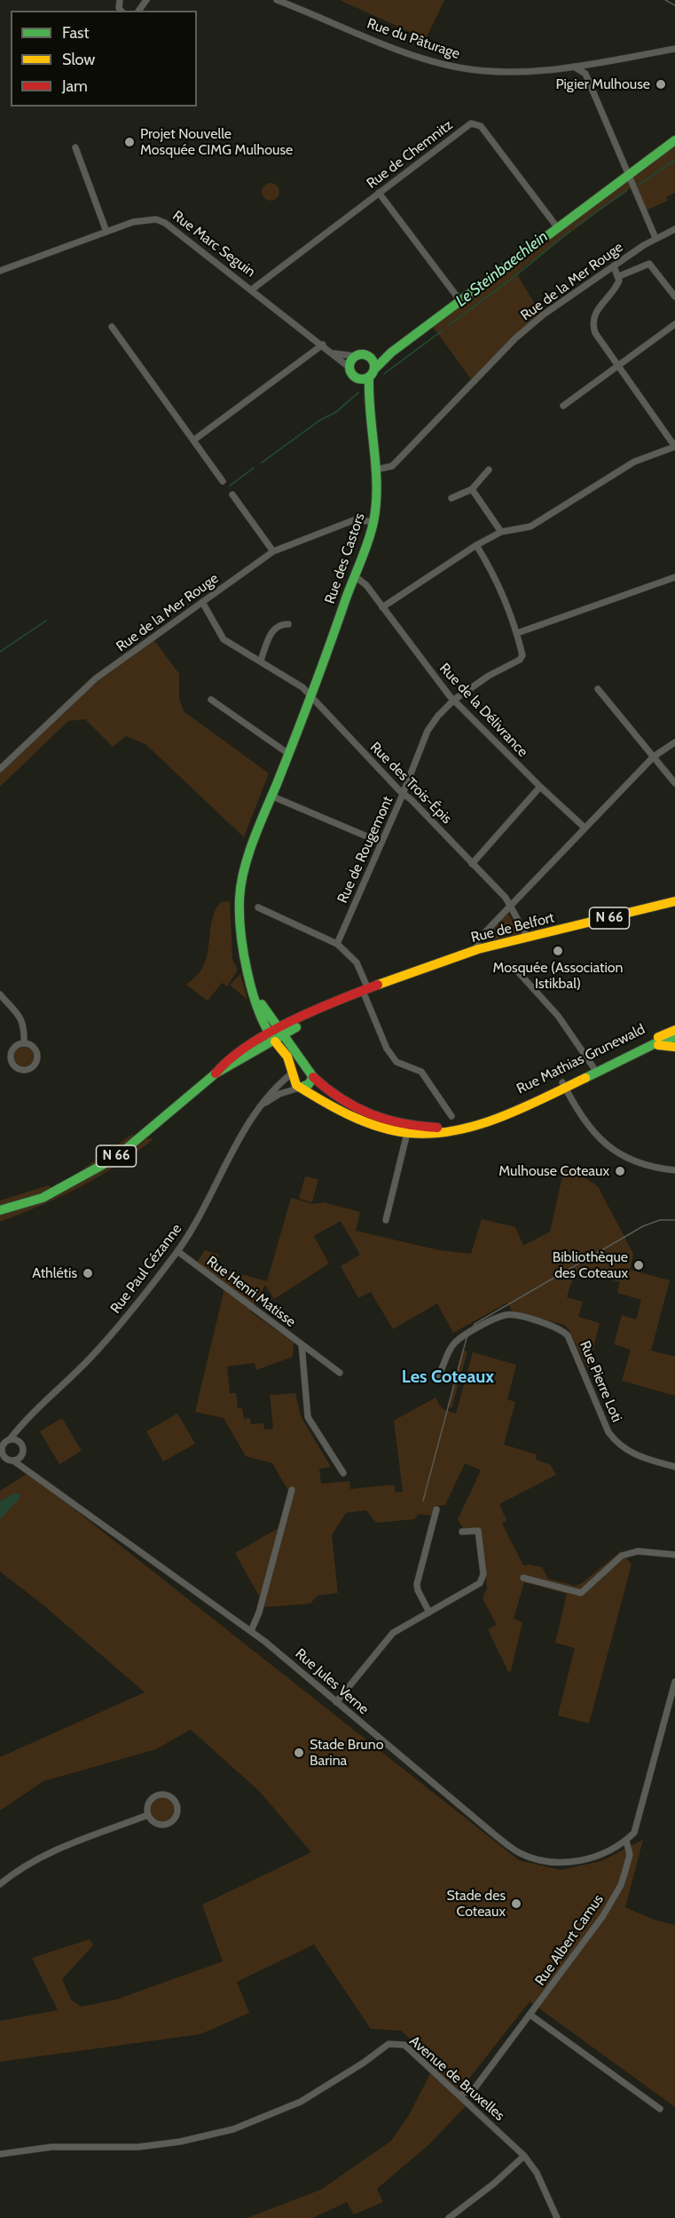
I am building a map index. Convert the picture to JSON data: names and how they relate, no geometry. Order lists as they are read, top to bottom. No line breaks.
{"streets":{"street":["Rue du Pâturage","Rue de Chemnitz","Rue Marc Seguin","Rue de la Mer Rouge","Rue des Castors","Rue de la Délivrance","Rue des Trois-Épis","Rue de Rougemont","N 66","Rue de Belfort","Rue Mathias Grunewald","Rue Paul Cézanne","Rue Henri Matisse","Rue Pierre Loti","Rue Jules Verne","Rue Albert Camus","Avenue de Bruxelles"]},"crossings":[["Rue de Chemnitz","Rue Marc Seguin"],["Rue de la Mer Rouge","Rue des Castors"],["Rue de la Mer Rouge","Rue des Trois-Épis"],["Rue des Castors","Rue de la Délivrance"],["Rue des Castors","Rue des Trois-Épis"],["Rue des Castors","Rue de Belfort"],["Rue des Castors","Rue Mathias Grunewald"],["Rue de la Délivrance","Rue de Rougemont"],["Rue des Trois-Épis","Rue de Rougemont"],["Rue des Trois-Épis","Rue de Belfort"],["Rue de Belfort","Rue Mathias Grunewald"],["Rue Mathias Grunewald","Rue Paul Cézanne"],["Rue Paul Cézanne","Rue Henri Matisse"],["Rue Paul Cézanne","Rue Jules Verne"],["Rue Jules Verne","Rue Albert Camus"],["Rue Albert Camus","Avenue de Bruxelles"]],"districts":["Les Coteaux"],"water":["Le Steinbaechlein"],"places":["Pigier Mulhouse","Projet Nouvelle Mosquée CIMG Mulhouse","Mosquée (Association Istikbal)","Mulhouse Coteaux","Bibliothèque des Coteaux","Athlétis","Stade Bruno Barina","Stade des Coteaux"],"legend":["Fast","Slow","Jam"]}
